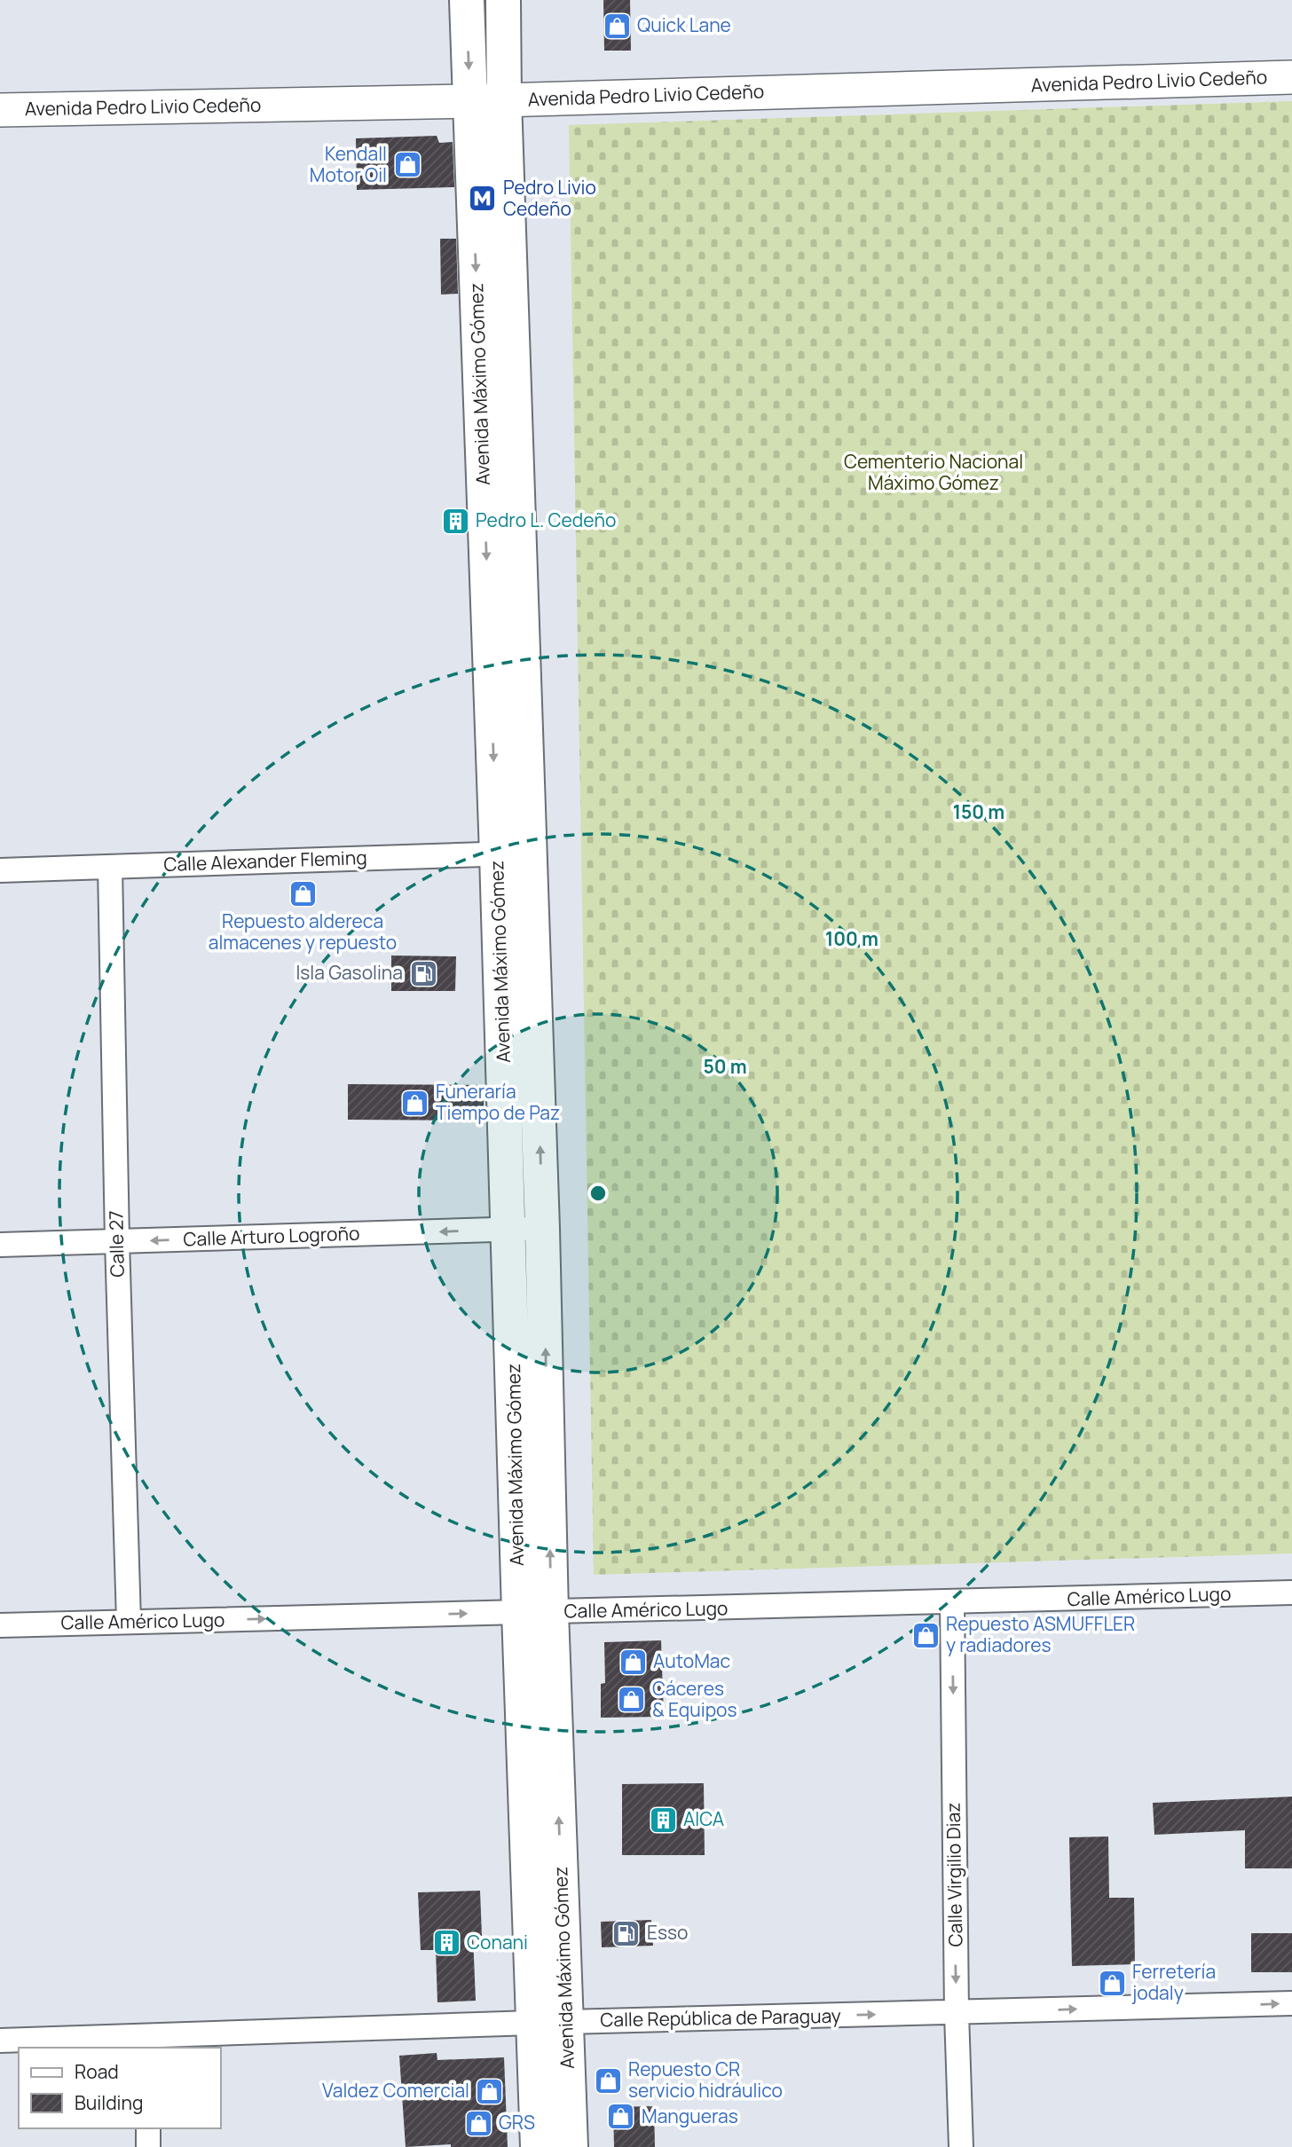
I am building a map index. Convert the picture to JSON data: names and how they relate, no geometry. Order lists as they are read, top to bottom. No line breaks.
{"streets":{"main road":["Avenida Pedro Livio Cedeño","Avenida Máximo Gómez"],"street":["Calle Alexander Fleming","Calle Arturo Logroño","Calle 27","Calle Américo Lugo","Calle Virgilio Diaz","Calle República de Paraguay"]},"crossings":[["Avenida Pedro Livio Cedeño","Avenida Máximo Gómez"],["Avenida Máximo Gómez","Calle Alexander Fleming"],["Avenida Máximo Gómez","Calle Arturo Logroño"],["Avenida Máximo Gómez","Calle Américo Lugo"],["Avenida Máximo Gómez","Calle República de Paraguay"],["Calle Alexander Fleming","Calle 27"],["Calle Arturo Logroño","Calle 27"],["Calle 27","Calle Américo Lugo"],["Calle Américo Lugo","Calle Virgilio Diaz"],["Calle Virgilio Diaz","Calle República de Paraguay"]],"one_way":["Calle Arturo Logroño","Calle Virgilio Diaz","Calle República de Paraguay"],"parks":["Cementerio Nacional Máximo Gómez"],"places":{"shop":["Quick Lane","Kendall Motor Oil","Repuesto aldereca almacenes y repuesto","Funeraría Tiempo de Paz","Repuesto ASMUFFLER y radiadores","AutoMac","Cáceres & Equipos","Ferretería jodaly","Repuesto CR servicio hidráulico","Valdez Comercial","Mangueras","GRS"],"metro station":["Pedro Livio Cedeño"],"building":["Pedro L. Cedeño","AICA","Conani"],"fuel station":["Isla Gasolina","Esso"]},"legend":["Road","Building"],"rings":["150 m","100 m","50 m"]}
